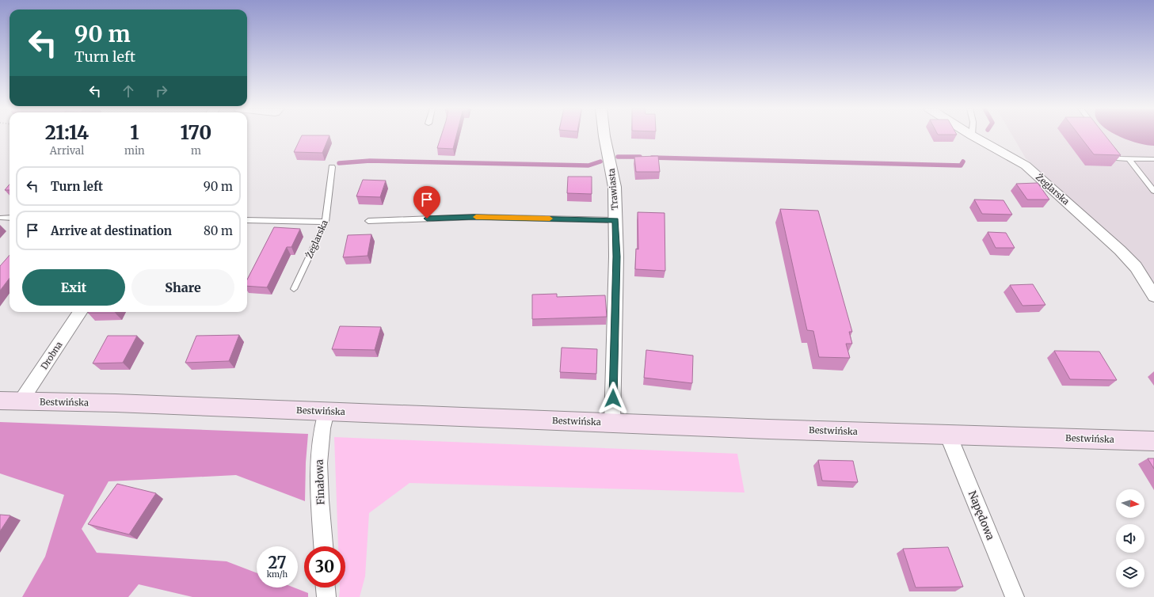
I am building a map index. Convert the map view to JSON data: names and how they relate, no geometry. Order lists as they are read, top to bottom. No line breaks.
{"streets":{"street":["Trawiasta","Żeglarska","Drobna","Bestwińska","Finałowa","Napędowa"]},"crossings":[["Trawiasta","Bestwińska"],["Drobna","Bestwińska"],["Bestwińska","Finałowa"],["Bestwińska","Napędowa"]],"north":"right","page":{"turn":["90 m","Turn left"],"eta":["21:14","Arrival","1","min","170","m"],"list":[{"name":"Turn left","value":"90 m"},{"name":"Arrive at destination","value":"80 m"}],"buttons":["Exit","Share"],"speed":"27 km/h","limit":"30"}}
